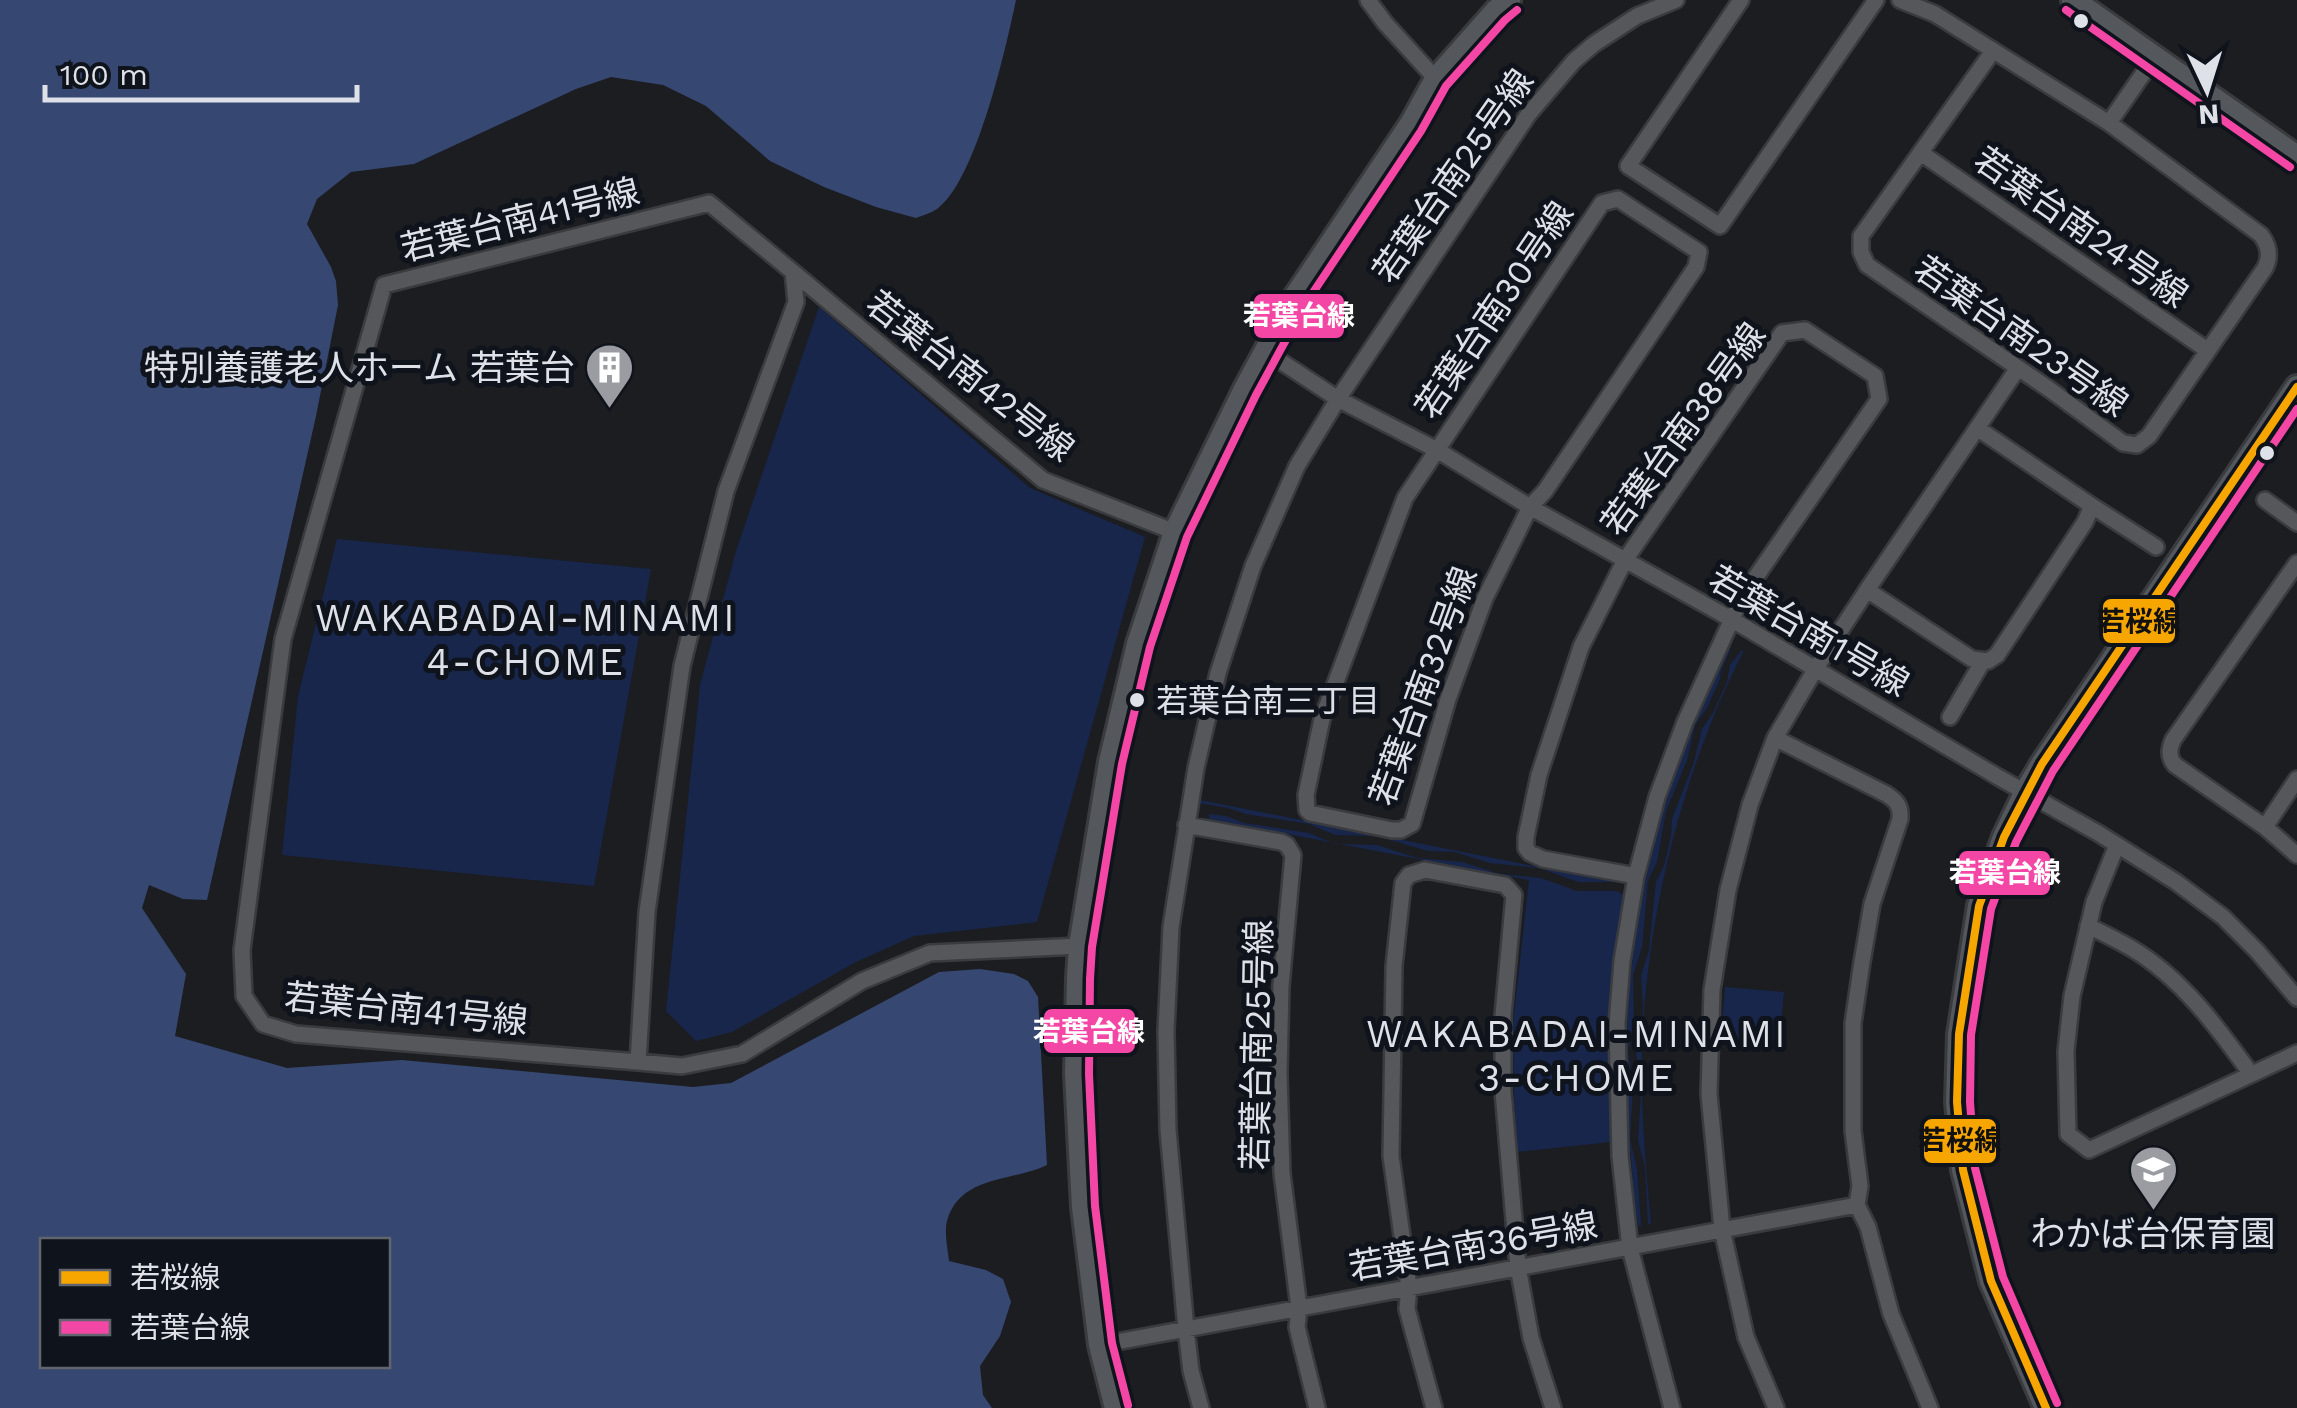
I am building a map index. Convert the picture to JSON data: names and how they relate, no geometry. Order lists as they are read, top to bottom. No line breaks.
{"streets":{"street":["若葉台南25号線","若葉台南41号線","若葉台南24号線","若葉台南30号線","若葉台南23号線","若葉台南42号線","若葉台南38号線","若葉台南1号線","若葉台南32号線","若葉台南36号線"]},"crossings":[["若葉台南25号線","若葉台南1号線"],["若葉台南25号線","若葉台南36号線"],["若葉台南41号線","若葉台南42号線"],["若葉台南24号線","若葉台南23号線"],["若葉台南30号線","若葉台南1号線"],["若葉台南30号線","若葉台南32号線"],["若葉台南38号線","若葉台南1号線"],["若葉台南38号線","若葉台南36号線"],["若葉台南1号線","若葉台南32号線"]],"districts":["WAKABADAI-MINAMI 4-CHOME","WAKABADAI-MINAMI 3-CHOME"],"places":{"building":["特別養護老人ホーム 若葉台"],"other":["若葉台南三丁目"],"school or university":["わかば台保育園"]},"lines":["transit line 若葉台線","transit line 若桜線"],"legend":["若桜線","若葉台線"],"scale_bar":"100 m","north":"bottom"}
